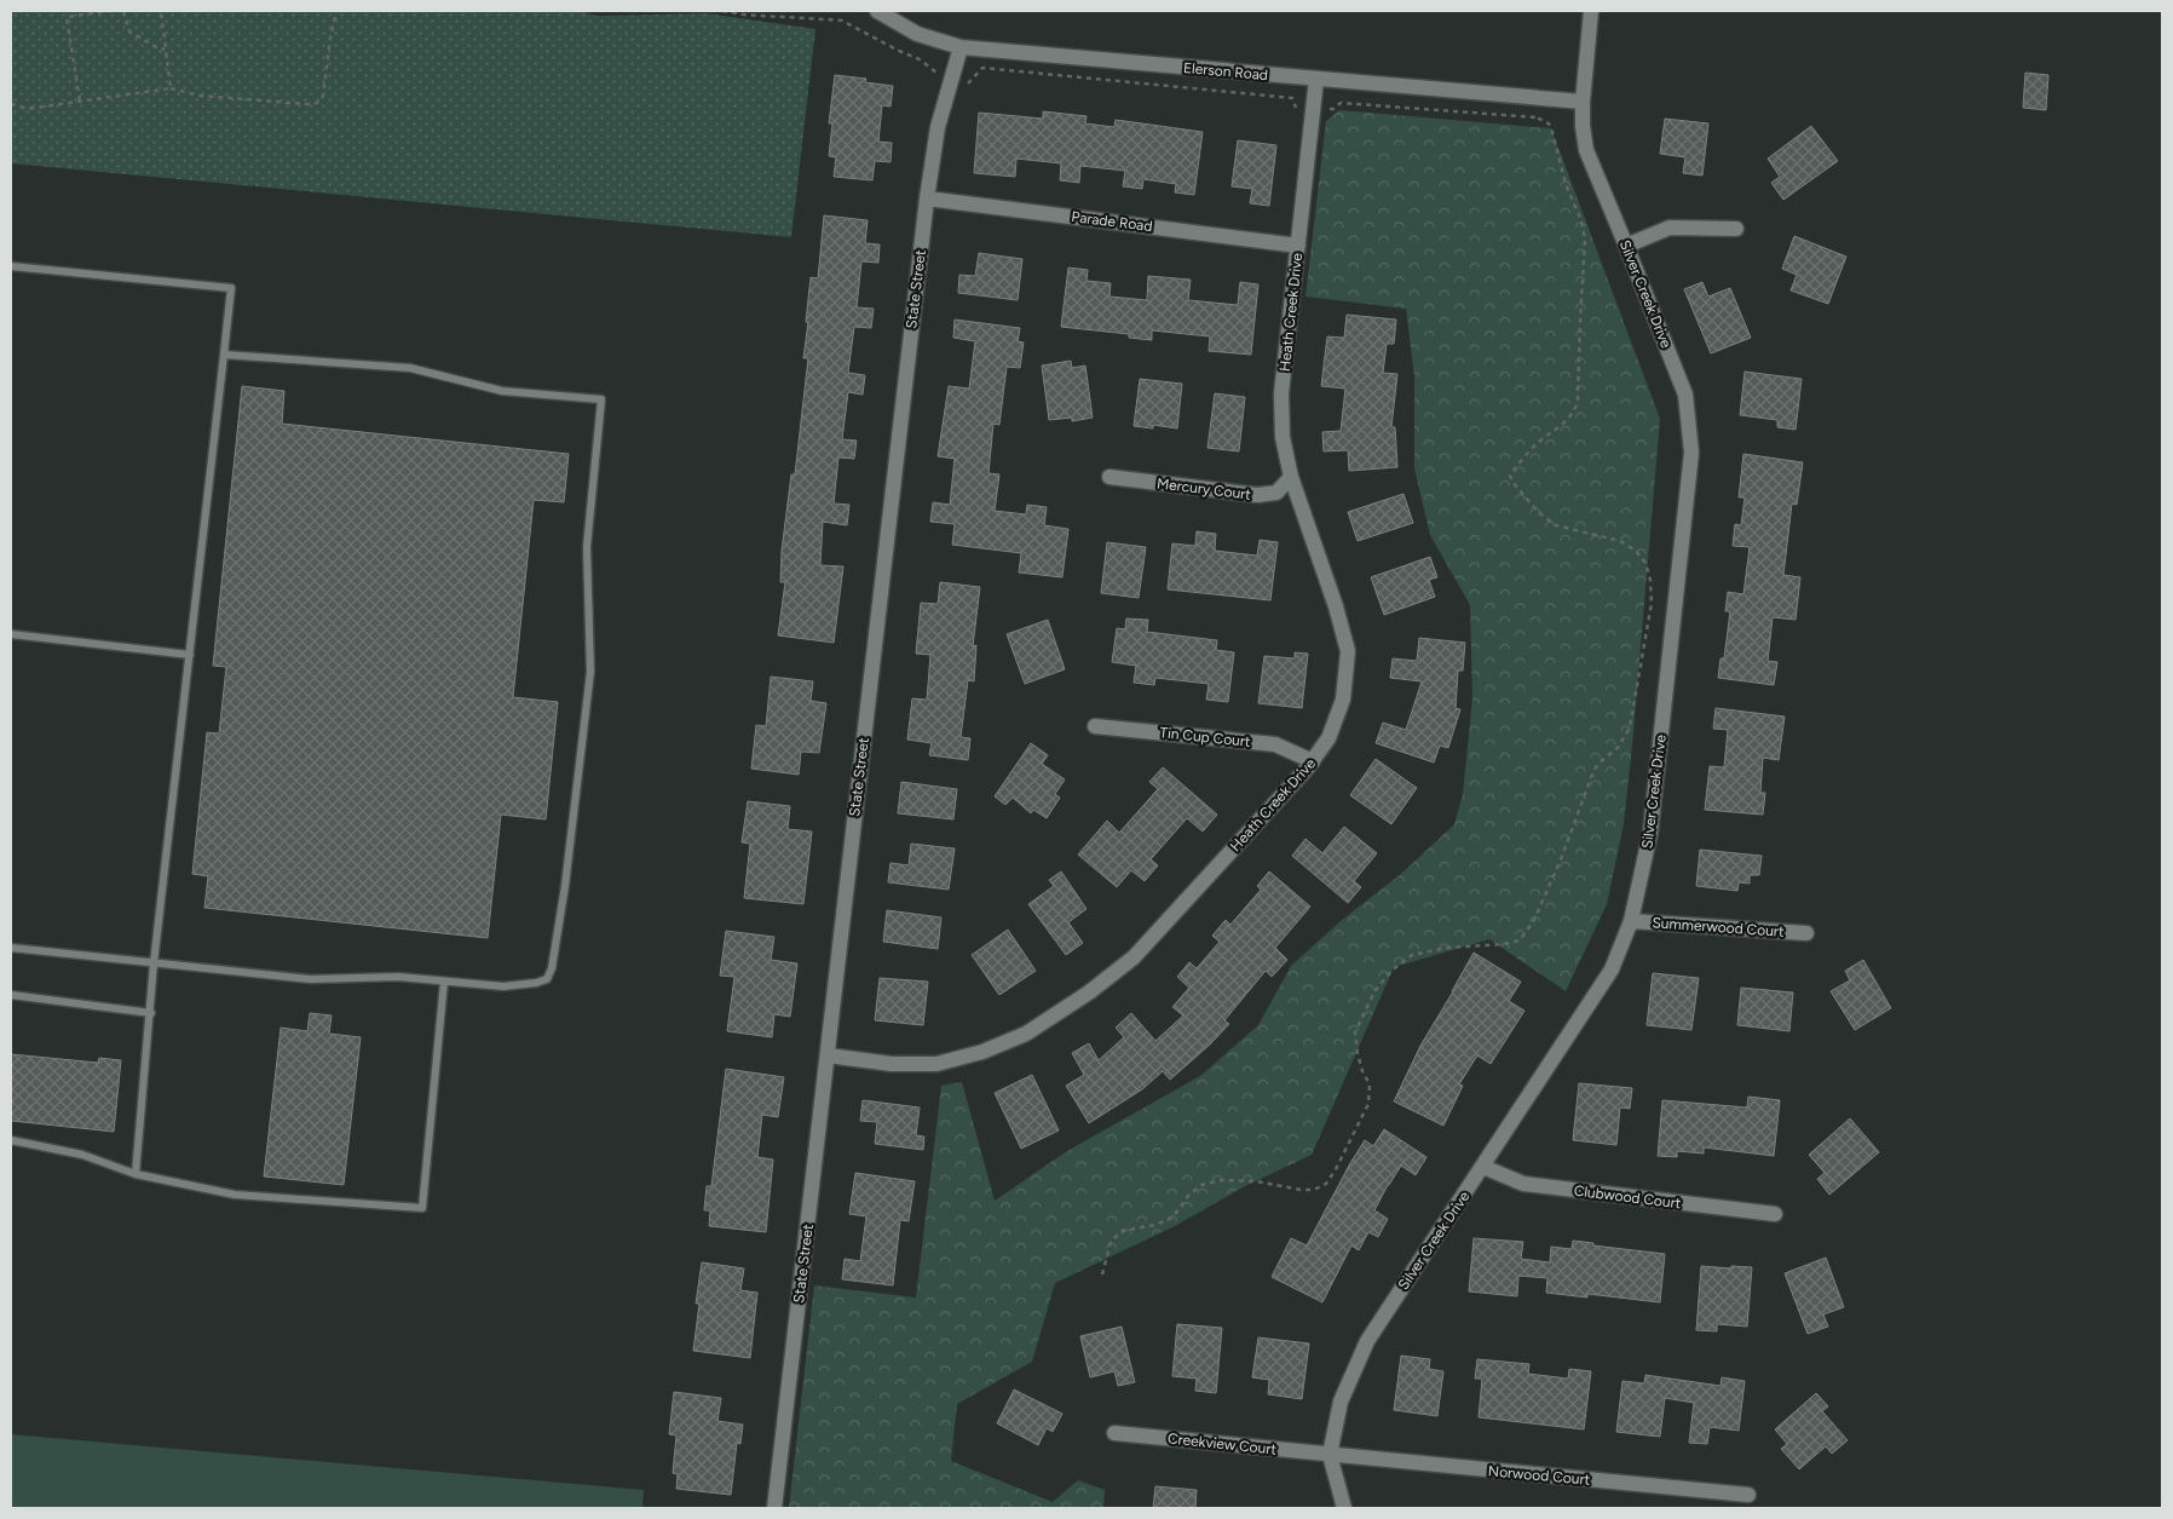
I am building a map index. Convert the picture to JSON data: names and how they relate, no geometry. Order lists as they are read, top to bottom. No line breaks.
{"streets":{"street":["Elerson Road","Parade Road","State Street","Silver Creek Drive","Heath Creek Drive","Mercury Court","Tin Cup Court","Summerwood Court","Clubwood Court","Creekview Court","Norwood Court"]},"crossings":[["Elerson Road","State Street"],["Elerson Road","Silver Creek Drive"],["Elerson Road","Heath Creek Drive"],["Parade Road","State Street"],["Parade Road","Heath Creek Drive"],["State Street","Heath Creek Drive"],["Silver Creek Drive","Summerwood Court"],["Silver Creek Drive","Clubwood Court"],["Silver Creek Drive","Creekview Court"],["Silver Creek Drive","Norwood Court"],["Heath Creek Drive","Mercury Court"],["Heath Creek Drive","Tin Cup Court"],["Creekview Court","Norwood Court"]]}
